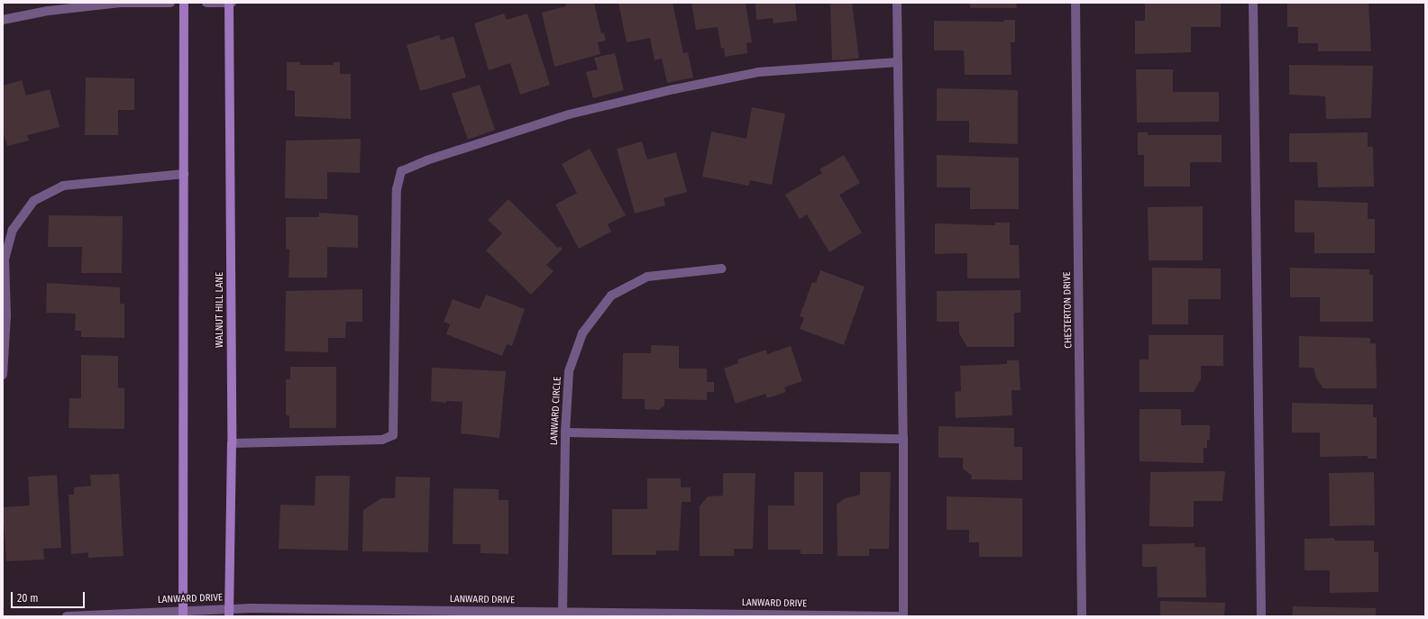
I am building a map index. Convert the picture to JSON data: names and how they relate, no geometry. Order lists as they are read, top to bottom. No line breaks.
{"streets":{"main road":["WALNUT HILL LANE"],"street":["CHESTERTON DRIVE","LANWARD CIRCLE","LANWARD DRIVE"]},"crossings":[["WALNUT HILL LANE","LANWARD DRIVE"],["LANWARD CIRCLE","LANWARD DRIVE"]],"scale_bar":"20 m"}
